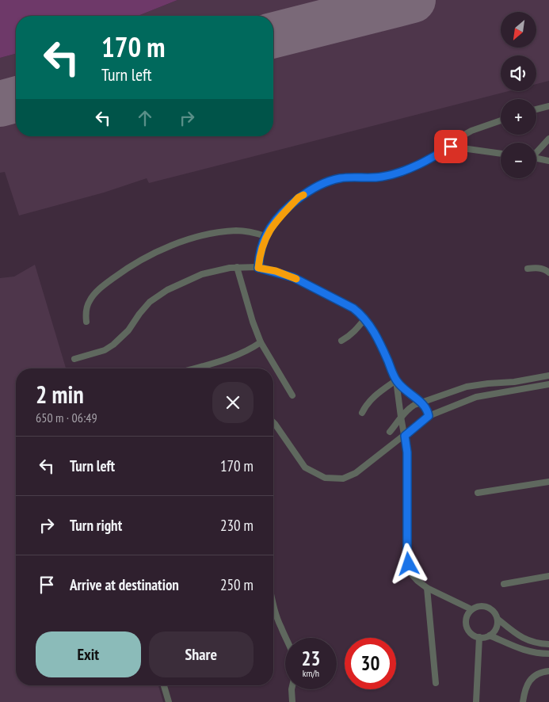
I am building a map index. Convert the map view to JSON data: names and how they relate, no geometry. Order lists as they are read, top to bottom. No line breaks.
{"north":"bottom left","page":{"map_buttons":["+","−"],"turn":["170 m","Turn left"],"heading":["2 min","650 m · 06:49"],"list":[{"name":"Turn left","value":"170 m"},{"name":"Turn right","value":"230 m"},{"name":"Arrive at destination","value":"250 m"}],"buttons":["Exit","Share"],"speed":"23 km/h","limit":"30"}}
